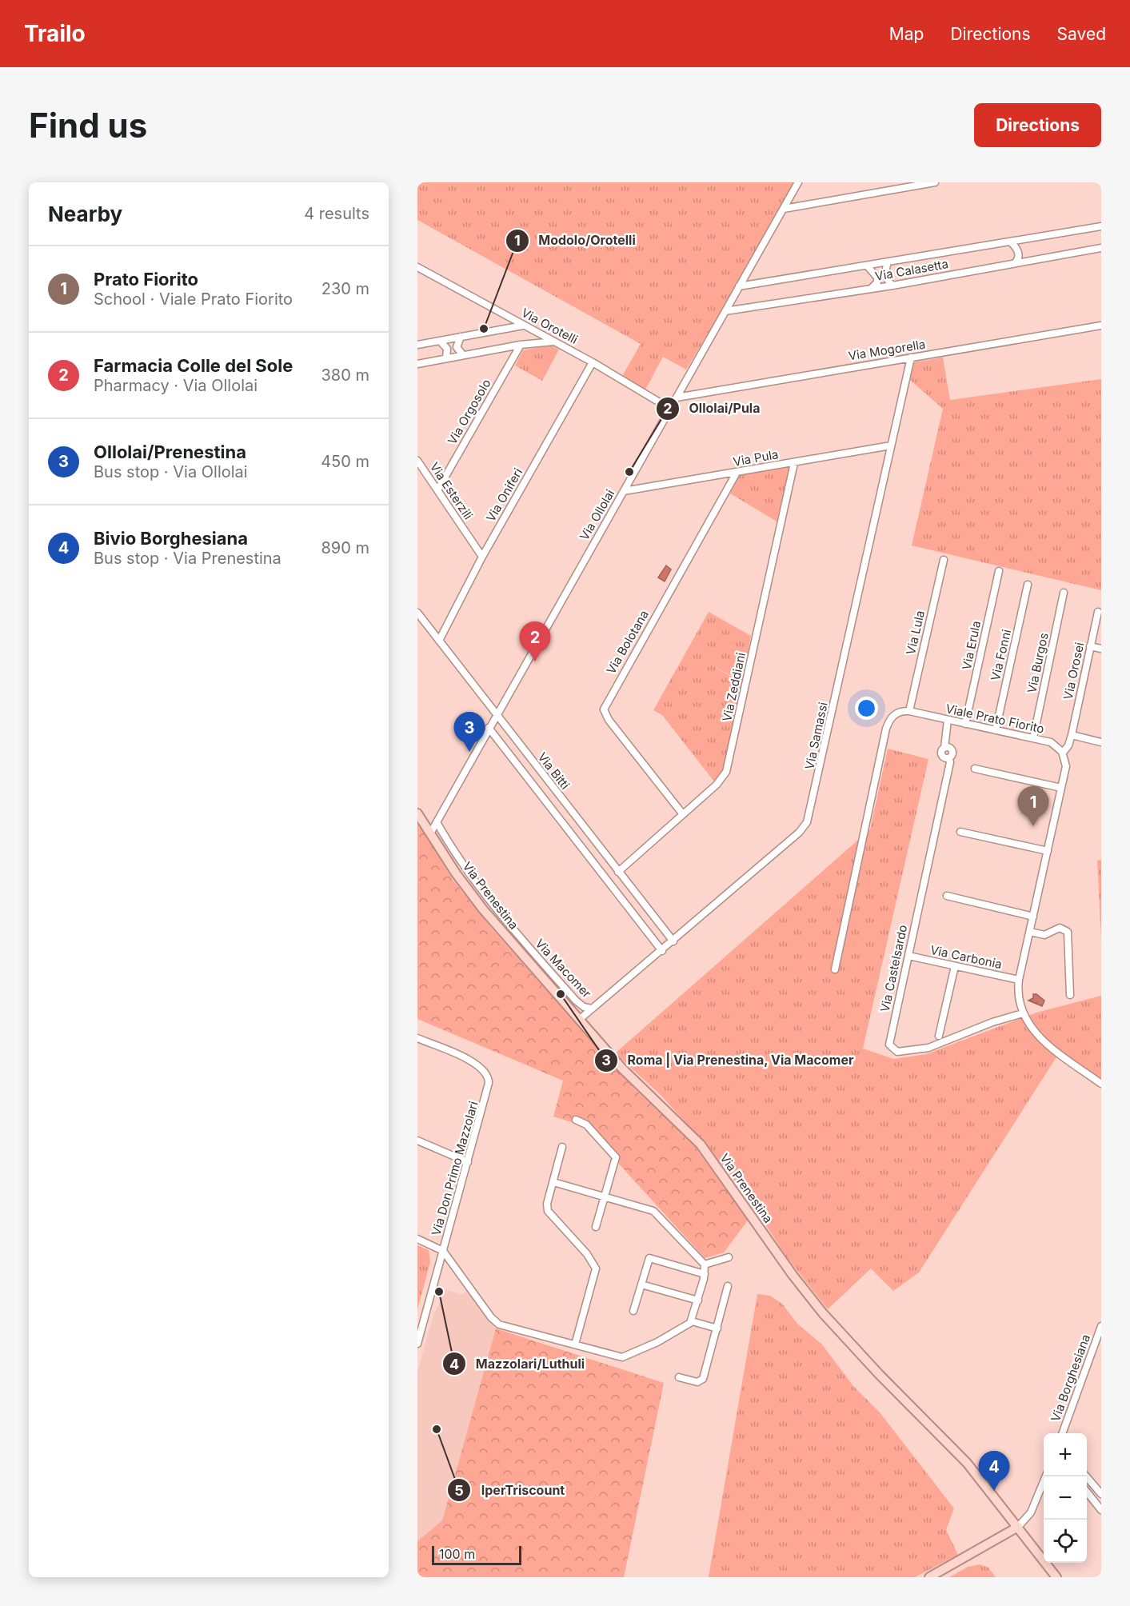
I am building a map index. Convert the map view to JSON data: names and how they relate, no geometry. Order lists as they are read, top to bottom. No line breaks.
{"streets":{"main road":["Via Prenestina"],"street":["Via Calasetta","Via Orotelli","Via Mogorella","Via Orgosolo","Via Pula","Via Esterzili","Via Oniferi","Via Ollolai","Via Lula","Via Bolotana","Via Erula","Via Fonni","Via Burgos","Via Orosei","Via Zeddiani","Viale Prato Fiorito","Via Samassi","Via Bitti","Via Carbonia","Via Macomer","Via Castelsardo","Via Don Primo Mazzolari","Via Borghesiana"]},"crossings":[["Via Calasetta","Via Ollolai"],["Via Orotelli","Via Oniferi"],["Via Orotelli","Via Ollolai"],["Via Mogorella","Via Ollolai"],["Via Mogorella","Via Samassi"],["Via Orgosolo","Via Esterzili"],["Via Pula","Via Ollolai"],["Via Pula","Via Bolotana"],["Via Pula","Via Zeddiani"],["Via Pula","Via Samassi"],["Via Esterzili","Via Oniferi"],["Via Oniferi","Via Bitti"],["Via Ollolai","Via Bitti"],["Via Ollolai","Via Prenestina"],["Via Ollolai","Via Macomer"],["Via Lula","Viale Prato Fiorito"],["Via Bolotana","Via Zeddiani"],["Via Erula","Viale Prato Fiorito"],["Via Fonni","Viale Prato Fiorito"],["Via Burgos","Viale Prato Fiorito"],["Via Orosei","Viale Prato Fiorito"],["Via Zeddiani","Via Bitti"],["Viale Prato Fiorito","Via Castelsardo"],["Via Samassi","Via Bitti"],["Via Samassi","Via Prenestina"],["Via Samassi","Via Macomer"],["Via Carbonia","Via Castelsardo"]],"places":["Modolo/Orotelli","Ollolai/Pula","Roma | Via Prenestina, Via Macomer","Mazzolari/Luthuli","IperTriscount"],"scale_bar":"100 m","page":{"header":"Trailo","nav":["Map","Directions","Saved"],"buttons":"Directions","title":"Find us","heading":["Nearby","4 results"],"list":[{"mark":"1","name":"Prato Fiorito","note":"School · Viale Prato Fiorito","value":"230 m"},{"mark":"2","name":"Farmacia Colle del Sole","note":"Pharmacy · Via Ollolai","value":"380 m"},{"mark":"3","name":"Ollolai/Prenestina","note":"Bus stop · Via Ollolai","value":"450 m"},{"mark":"4","name":"Bivio Borghesiana","note":"Bus stop · Via Prenestina","value":"890 m"}],"pins":["2","3","1","4"],"map_buttons":["+","−"],"scale":"100 m"}}
